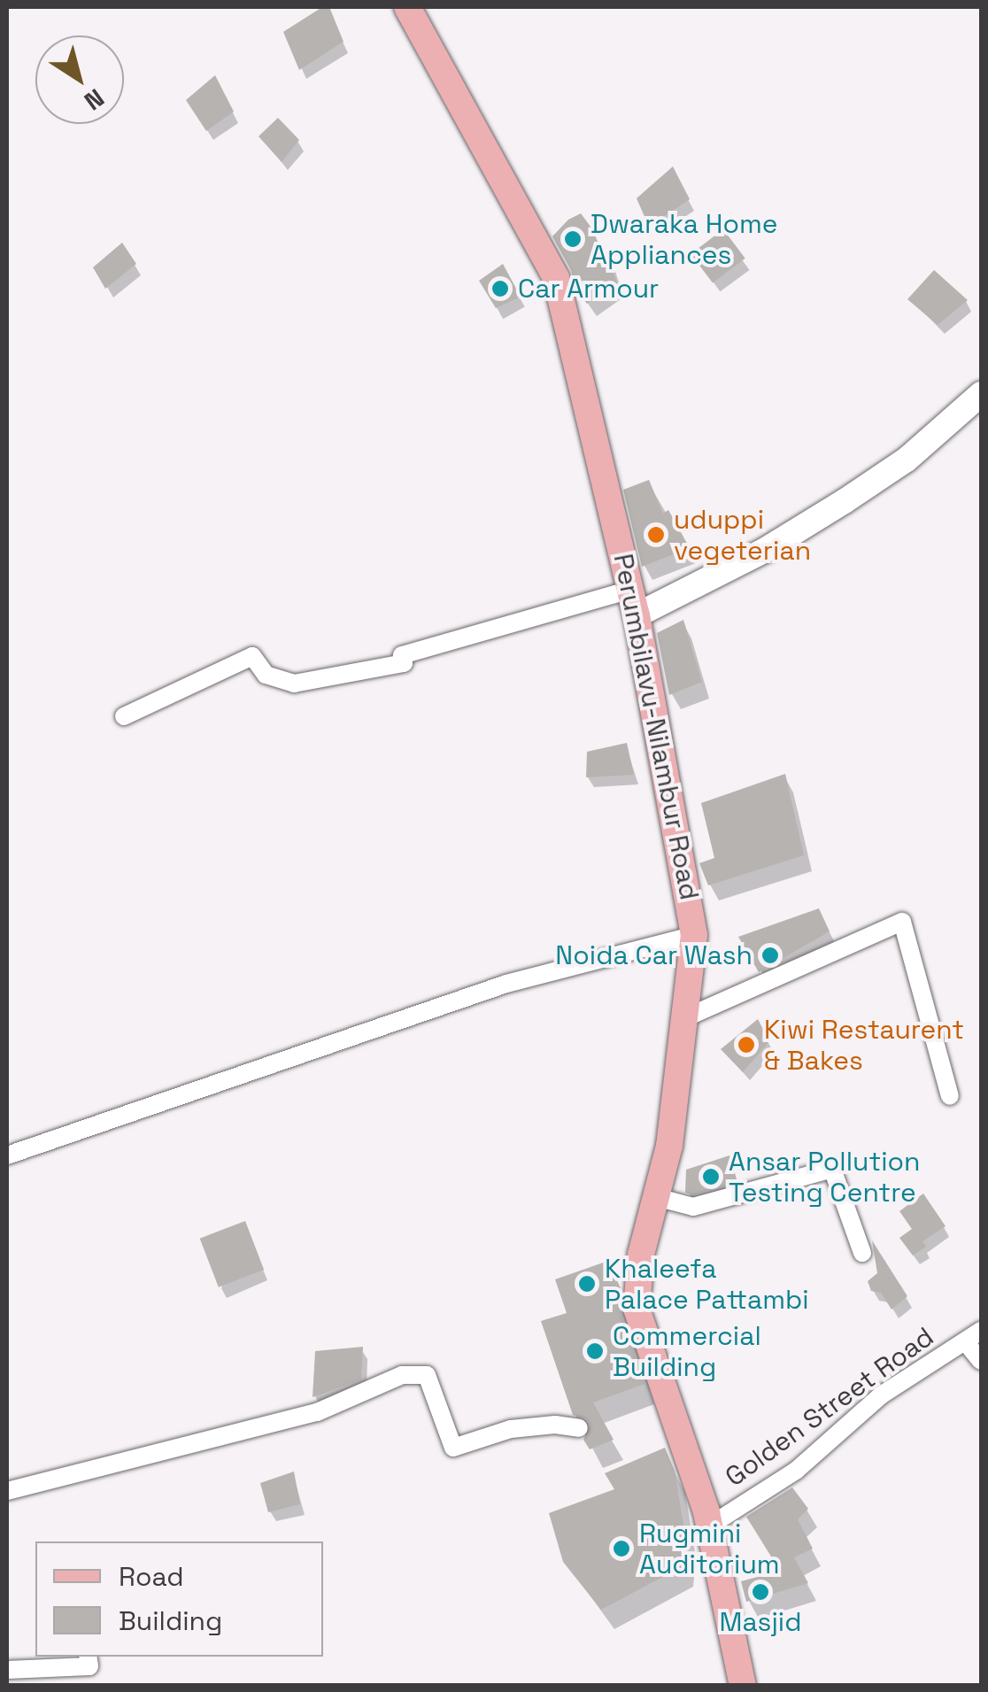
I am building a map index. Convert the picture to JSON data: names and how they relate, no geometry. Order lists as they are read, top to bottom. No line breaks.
{"streets":{"main road":["Perumbilavu-Nilambur Road"],"street":["Golden Street Road"]},"crossings":[["Perumbilavu-Nilambur Road","Golden Street Road"]],"places":["Dwaraka Home Appliances","Car Armour","uduppi vegeterian","Noida Car Wash","Kiwi Restaurent & Bakes","Ansar Pollution Testing Centre","Khaleefa Palace Pattambi","Commercial Building","Rugmini Auditorium","Masjid"],"legend":["Road","Building"],"north":"bottom right"}
